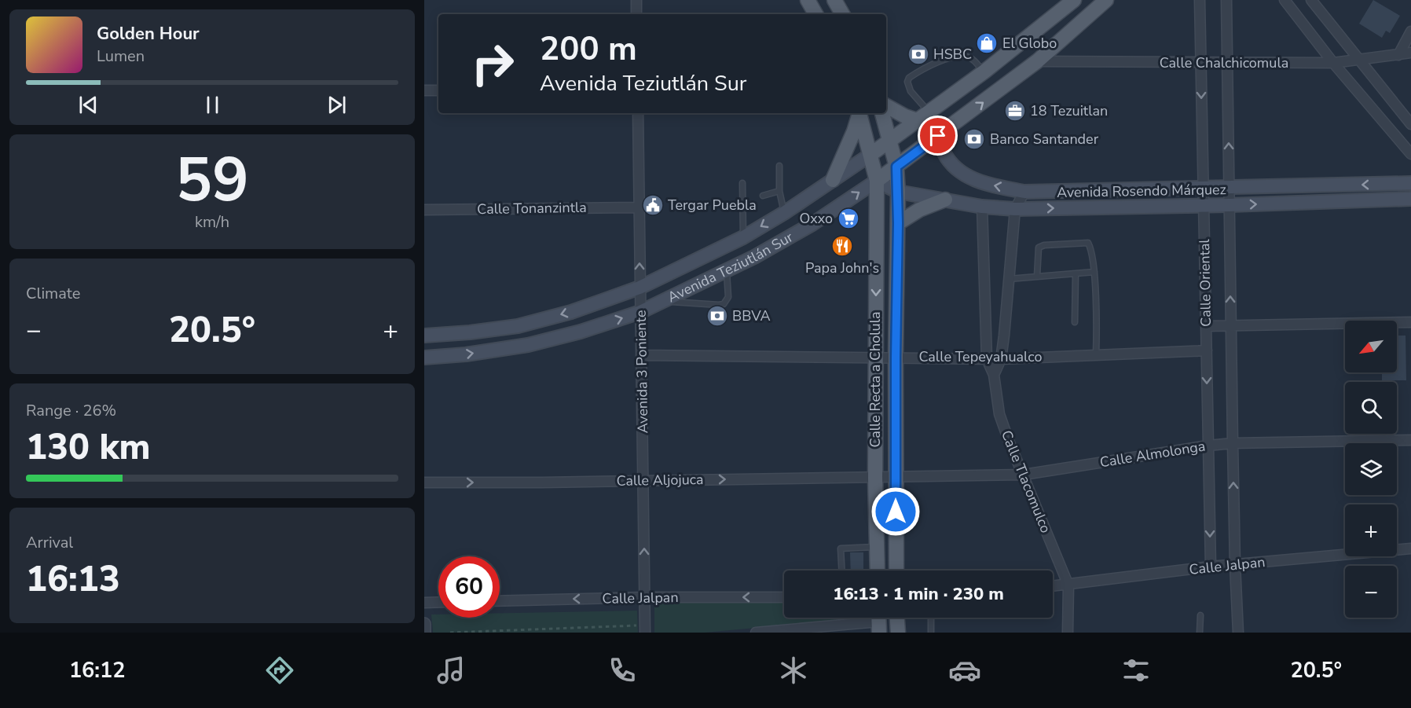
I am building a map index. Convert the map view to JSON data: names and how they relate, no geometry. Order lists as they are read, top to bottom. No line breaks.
{"streets":{"main road":["Avenida Rosendo Márquez","Avenida Teziutlán Sur","Calle Recta a Cholula"],"street":["Calle Chalchicomula","Calle Tonanzintla","Calle Oriental","Calle Tepeyahualco","Avenida 3 Poniente","Calle Almolonga","Calle Aljojuca","Calle Tlacomulco","Calle Jalpan"]},"crossings":[["Calle Chalchicomula","Avenida Teziutlán Sur"],["Calle Chalchicomula","Calle Oriental"],["Avenida Rosendo Márquez","Avenida Teziutlán Sur"],["Avenida Rosendo Márquez","Calle Oriental"],["Avenida Rosendo Márquez","Calle Recta a Cholula"],["Avenida Rosendo Márquez","Calle Tlacomulco"],["Calle Tonanzintla","Avenida 3 Poniente"],["Avenida Teziutlán Sur","Avenida 3 Poniente"],["Avenida Teziutlán Sur","Calle Recta a Cholula"],["Calle Oriental","Calle Tepeyahualco"],["Calle Oriental","Calle Almolonga"],["Calle Oriental","Calle Jalpan"],["Calle Tepeyahualco","Avenida 3 Poniente"],["Calle Tepeyahualco","Calle Recta a Cholula"],["Calle Tepeyahualco","Calle Tlacomulco"],["Avenida 3 Poniente","Calle Aljojuca"],["Avenida 3 Poniente","Calle Jalpan"],["Calle Recta a Cholula","Calle Almolonga"],["Calle Recta a Cholula","Calle Aljojuca"],["Calle Almolonga","Calle Aljojuca"],["Calle Almolonga","Calle Tlacomulco"],["Calle Tlacomulco","Calle Jalpan"]],"one_way":["Avenida 3 Poniente","Calle Aljojuca","Calle Jalpan"],"places":{"shop":["El Globo"],"bank":["HSBC","Banco Santander","BBVA"],"office":["18 Tezuitlan"],"public building":["Tergar Puebla"],"supermarket":["Oxxo"],"restaurant":["Papa John's"]},"north":"bottom left","page":{"turn":["200 m","Avenida Teziutlán Sur"],"song":["Golden Hour","Lumen"],"tile":[["59","km/h"],"Climate",["Range · 26%","130 km"],["Arrival","16:13"]],"heat":["−","20.5°","+"],"map_buttons":["+","−"],"limit":"60","trip":"16:13 · 1 min · 230 m","tabs":["16:12","20.5°"]}}
